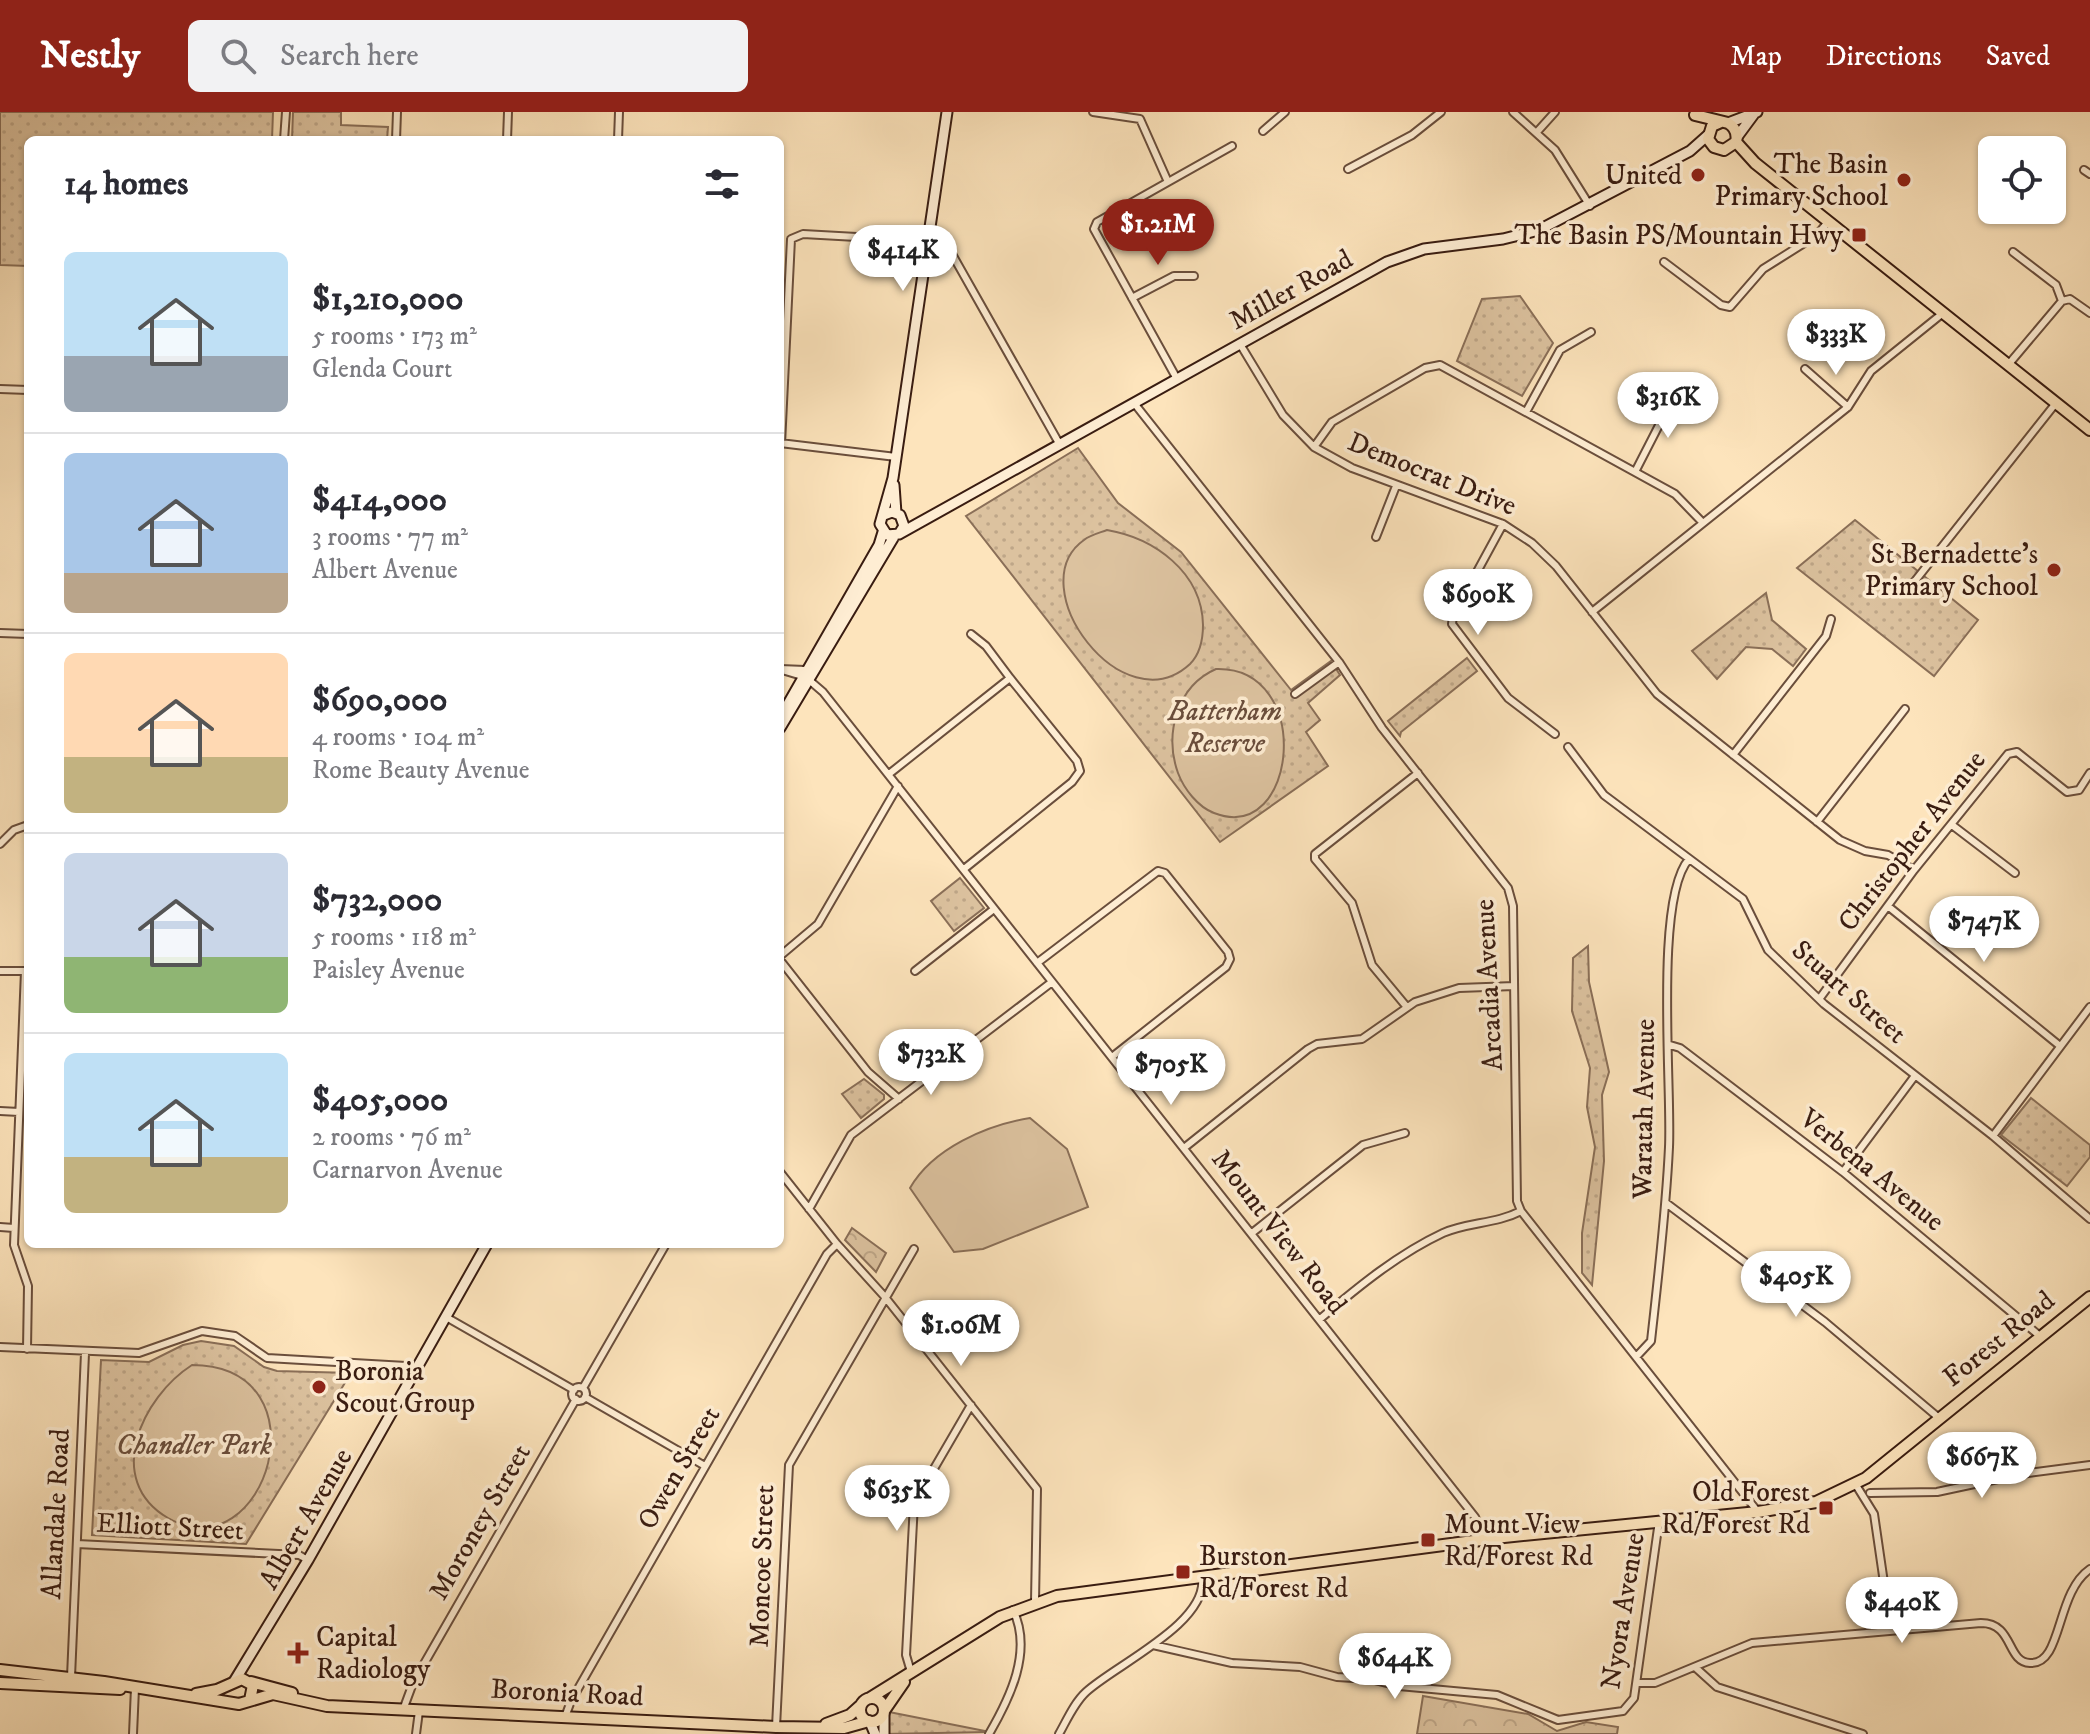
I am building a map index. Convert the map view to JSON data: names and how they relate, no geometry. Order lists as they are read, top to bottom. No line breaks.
{"streets":{"main road":["Miller Road","Forest Road","Albert Avenue","Boronia Road"],"street":["Democrat Drive","Christopher Avenue","Arcadia Avenue","Stuart Street","Waratah Avenue","Verbena Avenue","Mount View Road","Owen Street","Allandale Road","Moroney Street","Elliott Street","Moncoe Street","Nyora Avenue"]},"crossings":[["Miller Road","Democrat Drive"],["Miller Road","Arcadia Avenue"],["Democrat Drive","Christopher Avenue"],["Christopher Avenue","Stuart Street"],["Stuart Street","Waratah Avenue"],["Waratah Avenue","Verbena Avenue"],["Verbena Avenue","Forest Road"],["Mount View Road","Forest Road"],["Forest Road","Nyora Avenue"],["Forest Road","Boronia Road"],["Owen Street","Boronia Road"],["Allandale Road","Elliott Street"],["Albert Avenue","Elliott Street"],["Albert Avenue","Boronia Road"],["Moroney Street","Boronia Road"],["Moncoe Street","Boronia Road"]],"parks":["Batterham Reserve","Chandler Park"],"places":{"other":["United","The Basin Primary School","St Bernadette's Primary School","Boronia Scout Group"],"transit":["The Basin PS/Mountain Hwy","Old Forest Rd/Forest Rd","Mount View Rd/Forest Rd","Burston Rd/Forest Rd"],"health":["Capital Radiology"]},"page":{"header":"Nestly","search":"Search here","nav":["Map","Directions","Saved"],"heading":"14 homes","price":["$1.21M","$414K","$333K","$316K","$690K","$747K","$732K","$705K","$405K","$1.06M","$667K","$635K","$440K","$644K"],"list":[{"name":"$1,210,000","note":"5 rooms · 173 m² · Glenda Court"},{"name":"$414,000","note":"3 rooms · 77 m² · Albert Avenue"},{"name":"$690,000","note":"4 rooms · 104 m² · Rome Beauty Avenue"},{"name":"$732,000","note":"5 rooms · 118 m² · Paisley Avenue"},{"name":"$405,000","note":"2 rooms · 76 m² · Carnarvon Avenue"}]}}
